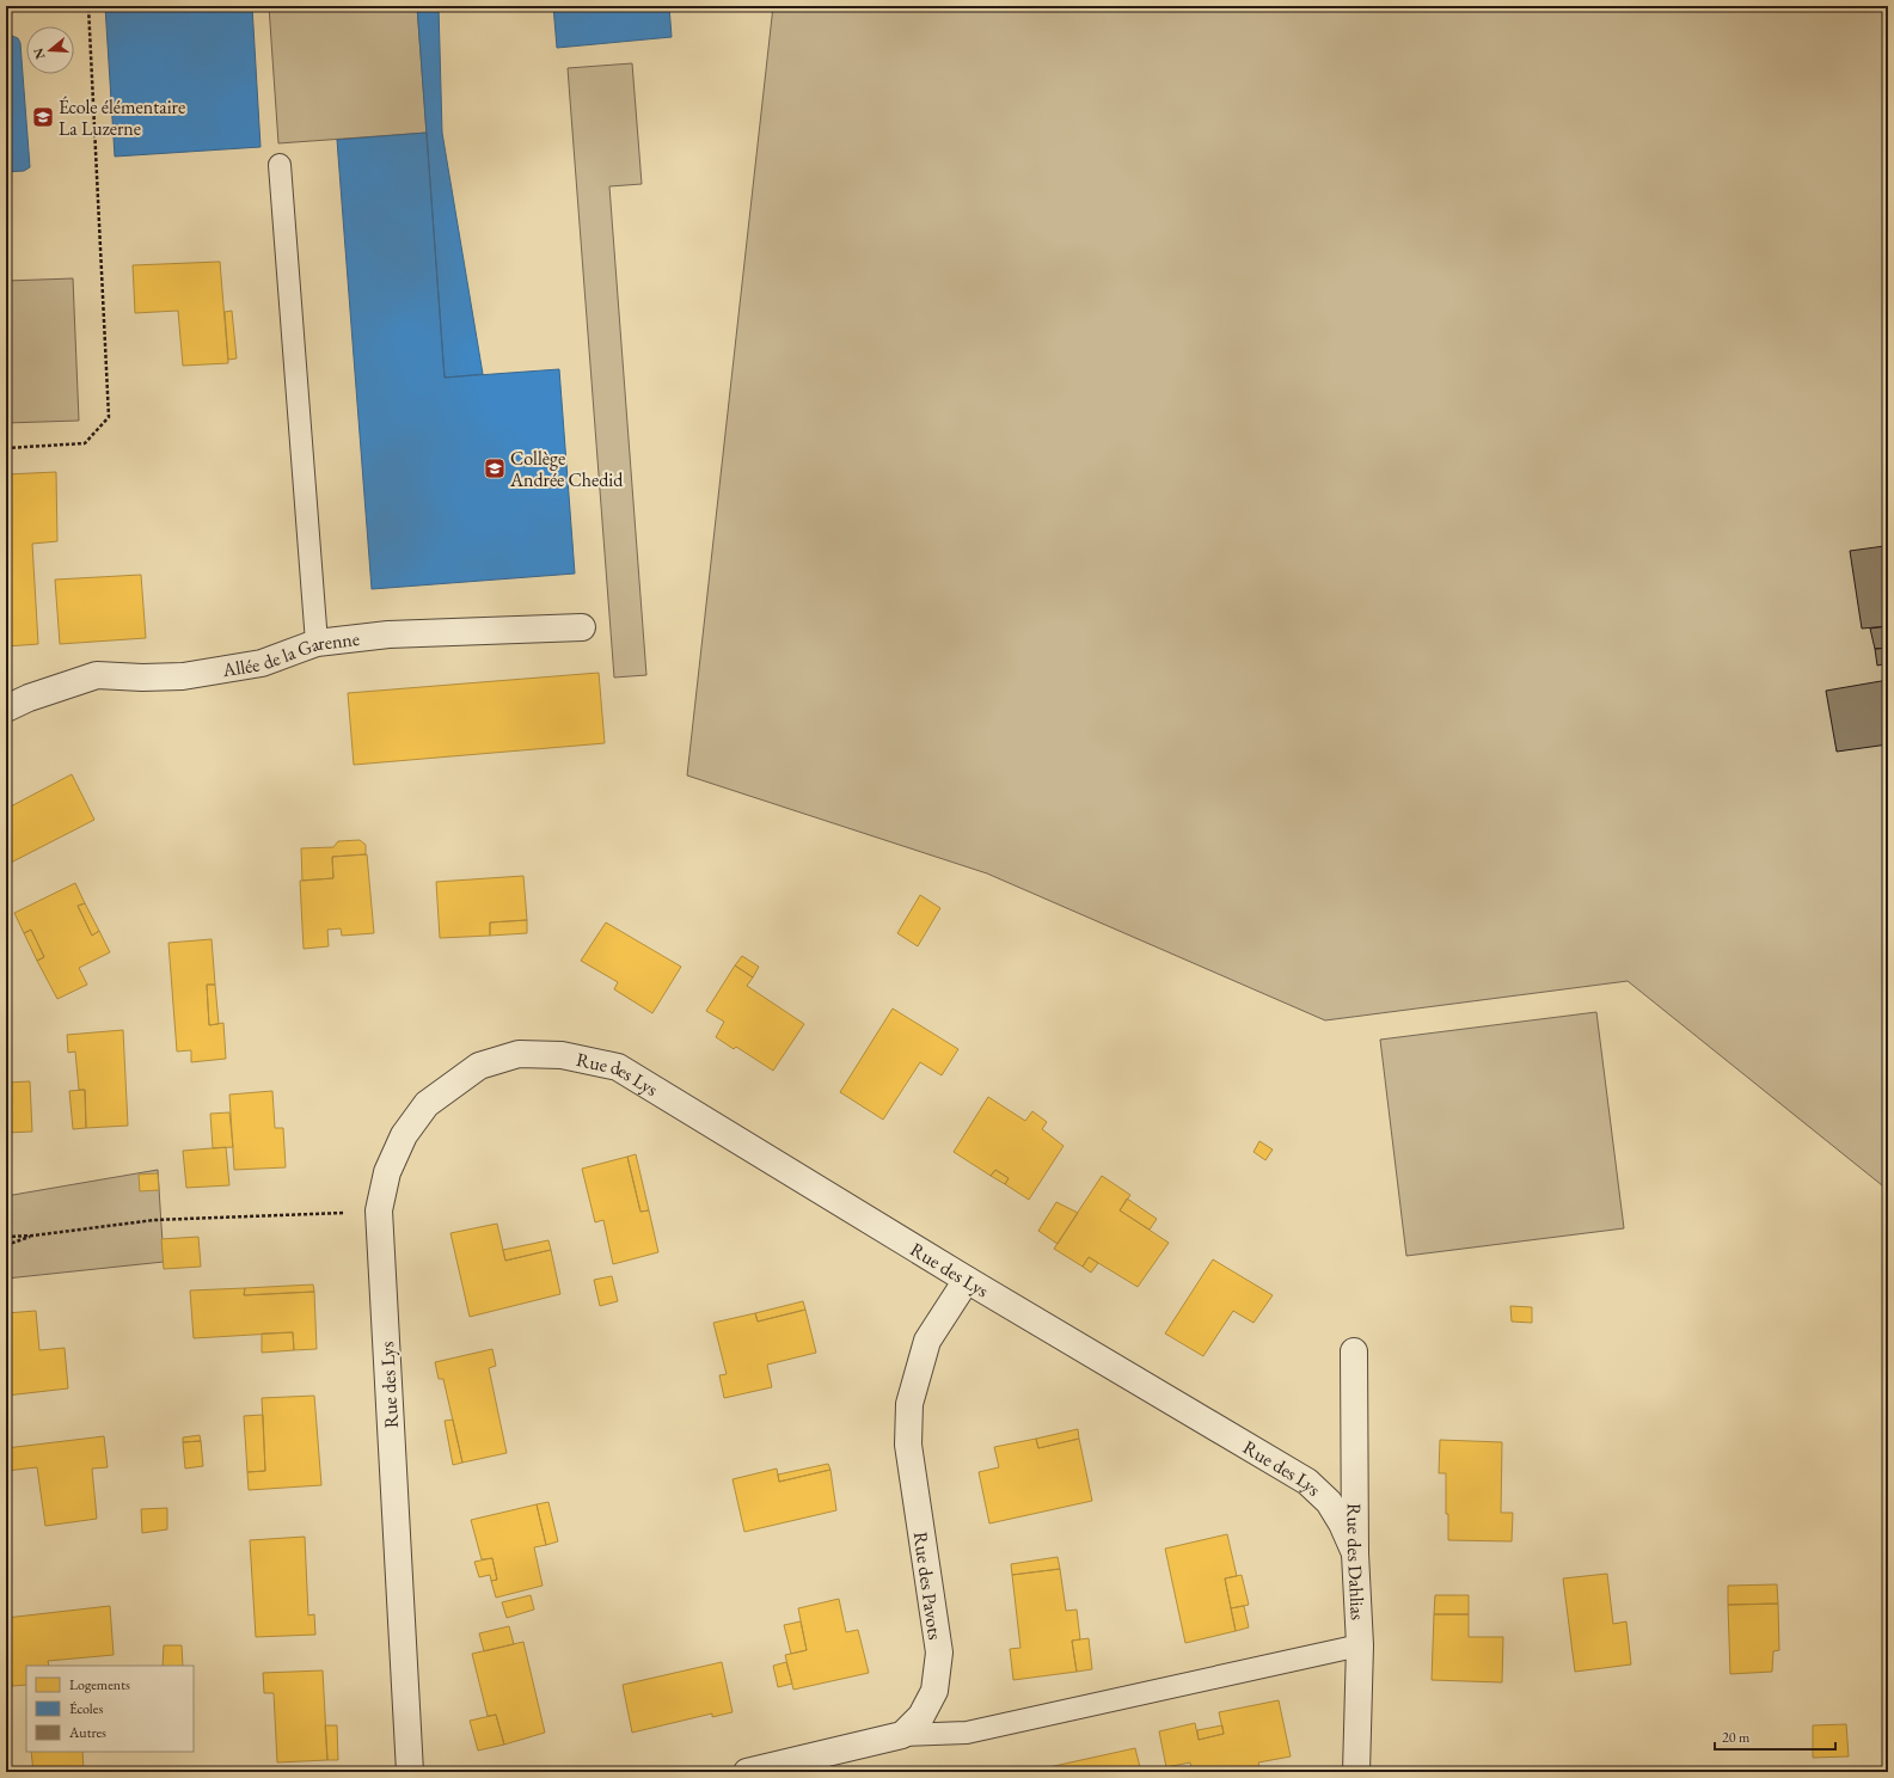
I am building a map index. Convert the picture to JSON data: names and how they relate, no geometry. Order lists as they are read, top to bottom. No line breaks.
{"streets":{"street":["Allée de la Garenne","Rue des Lys","Rue des Dahlias","Rue des Pavots"]},"crossings":[["Rue des Lys","Rue des Dahlias"],["Rue des Lys","Rue des Pavots"]],"places":{"school or university":["École élémentaire La Luzerne","Collège Andrée Chedid"]},"legend":["Logements","Écoles","Autres"],"scale_bar":"20 m","north":"left"}
